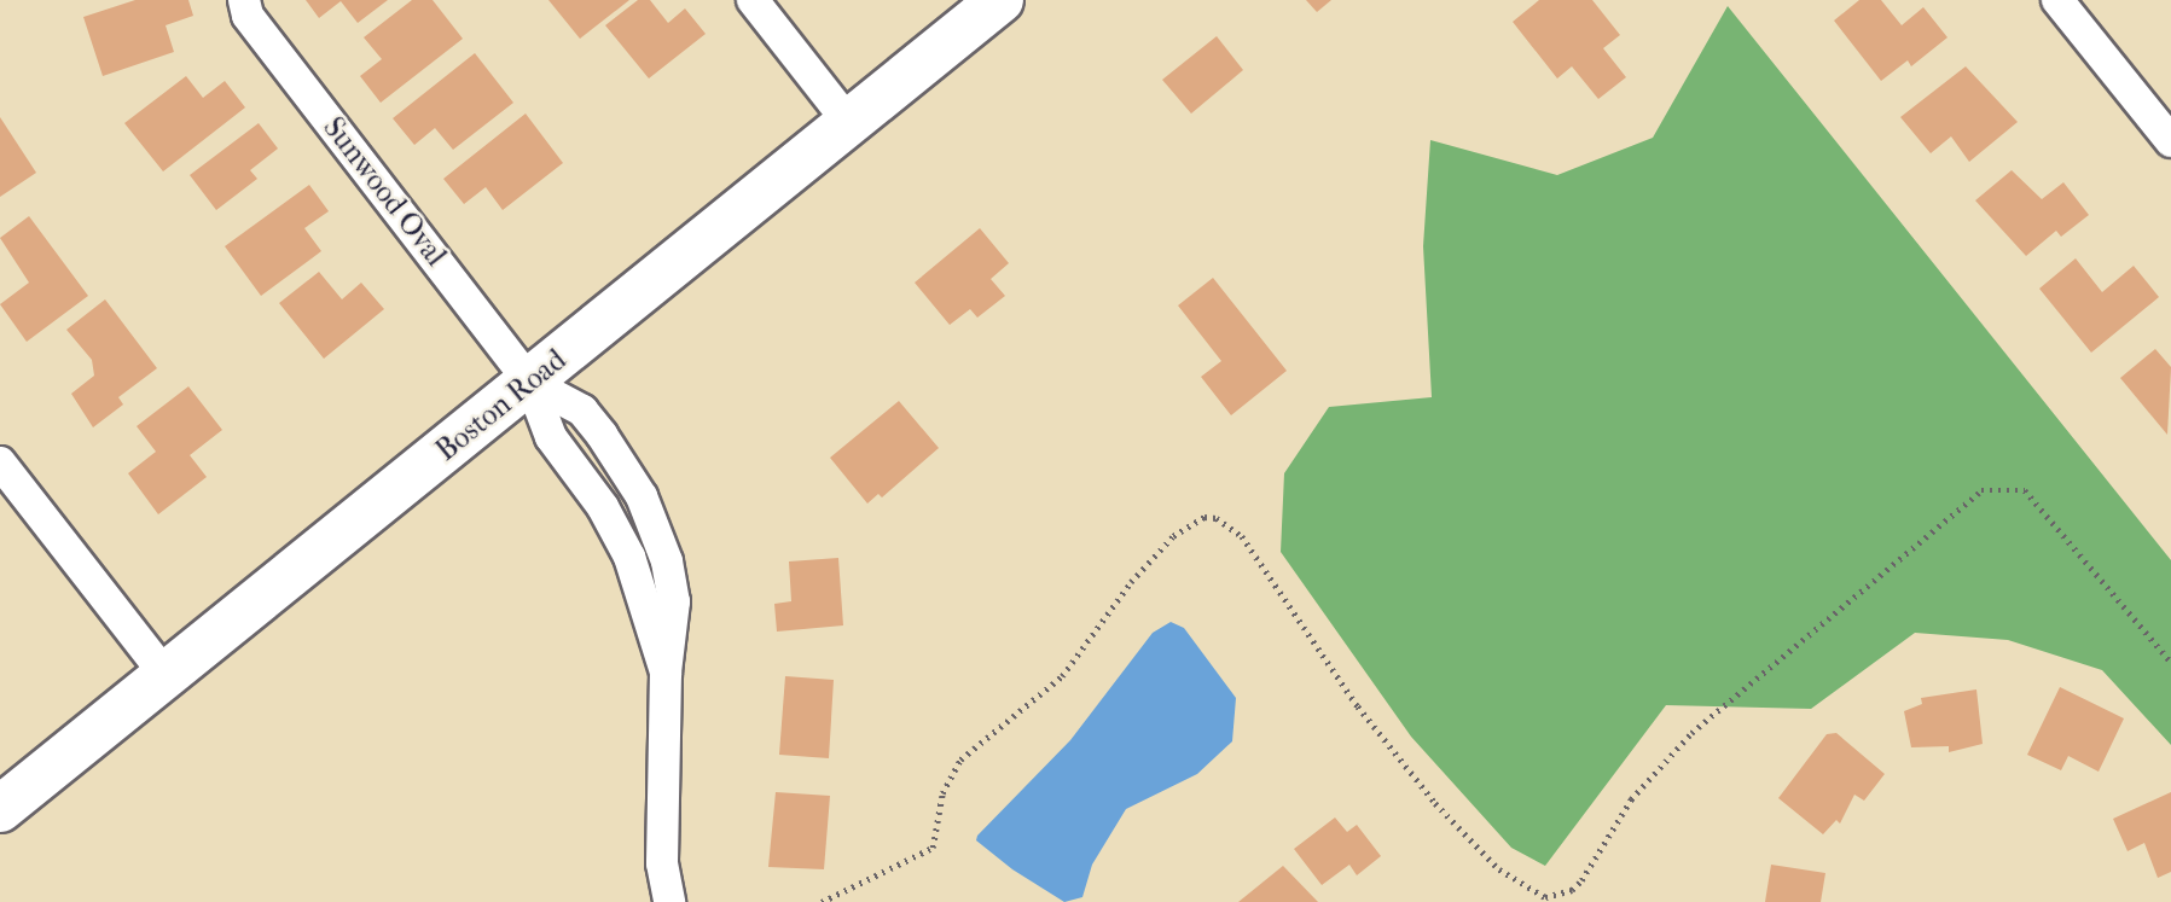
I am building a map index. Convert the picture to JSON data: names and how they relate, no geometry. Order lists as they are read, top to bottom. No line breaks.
{"streets":{"street":["Sunwood Oval","Boston Road"]},"crossings":[["Sunwood Oval","Boston Road"]]}
